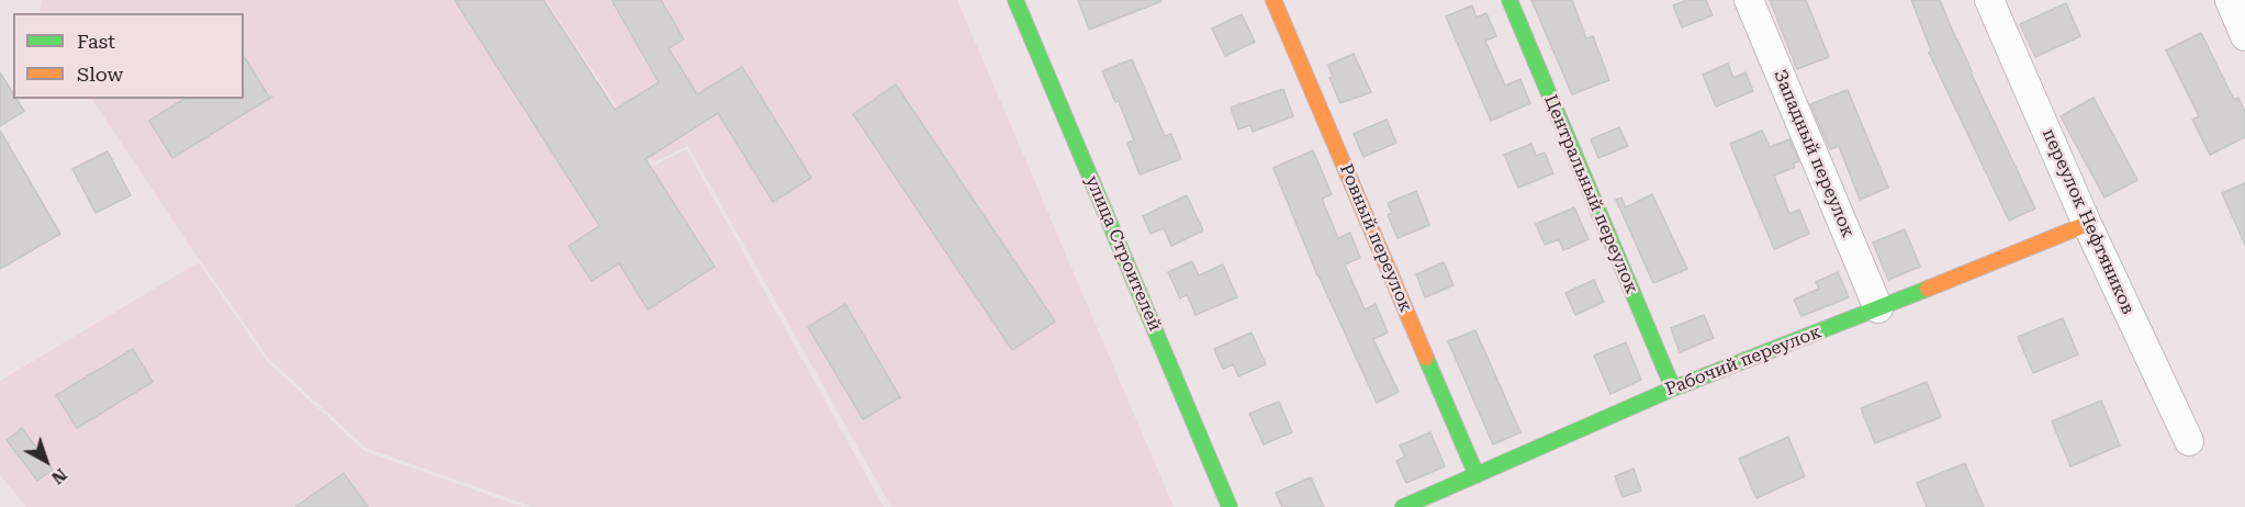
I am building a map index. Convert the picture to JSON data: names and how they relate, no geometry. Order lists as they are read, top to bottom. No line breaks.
{"streets":{"street":["Западный переулок","Центральный переулок","переулок Нефтяников","Ровный переулок","улица Строителей","Рабочий переулок"]},"crossings":[["Западный переулок","Рабочий переулок"],["Центральный переулок","Рабочий переулок"],["переулок Нефтяников","Рабочий переулок"],["Ровный переулок","Рабочий переулок"]],"legend":["Fast","Slow"],"north":"bottom right"}
